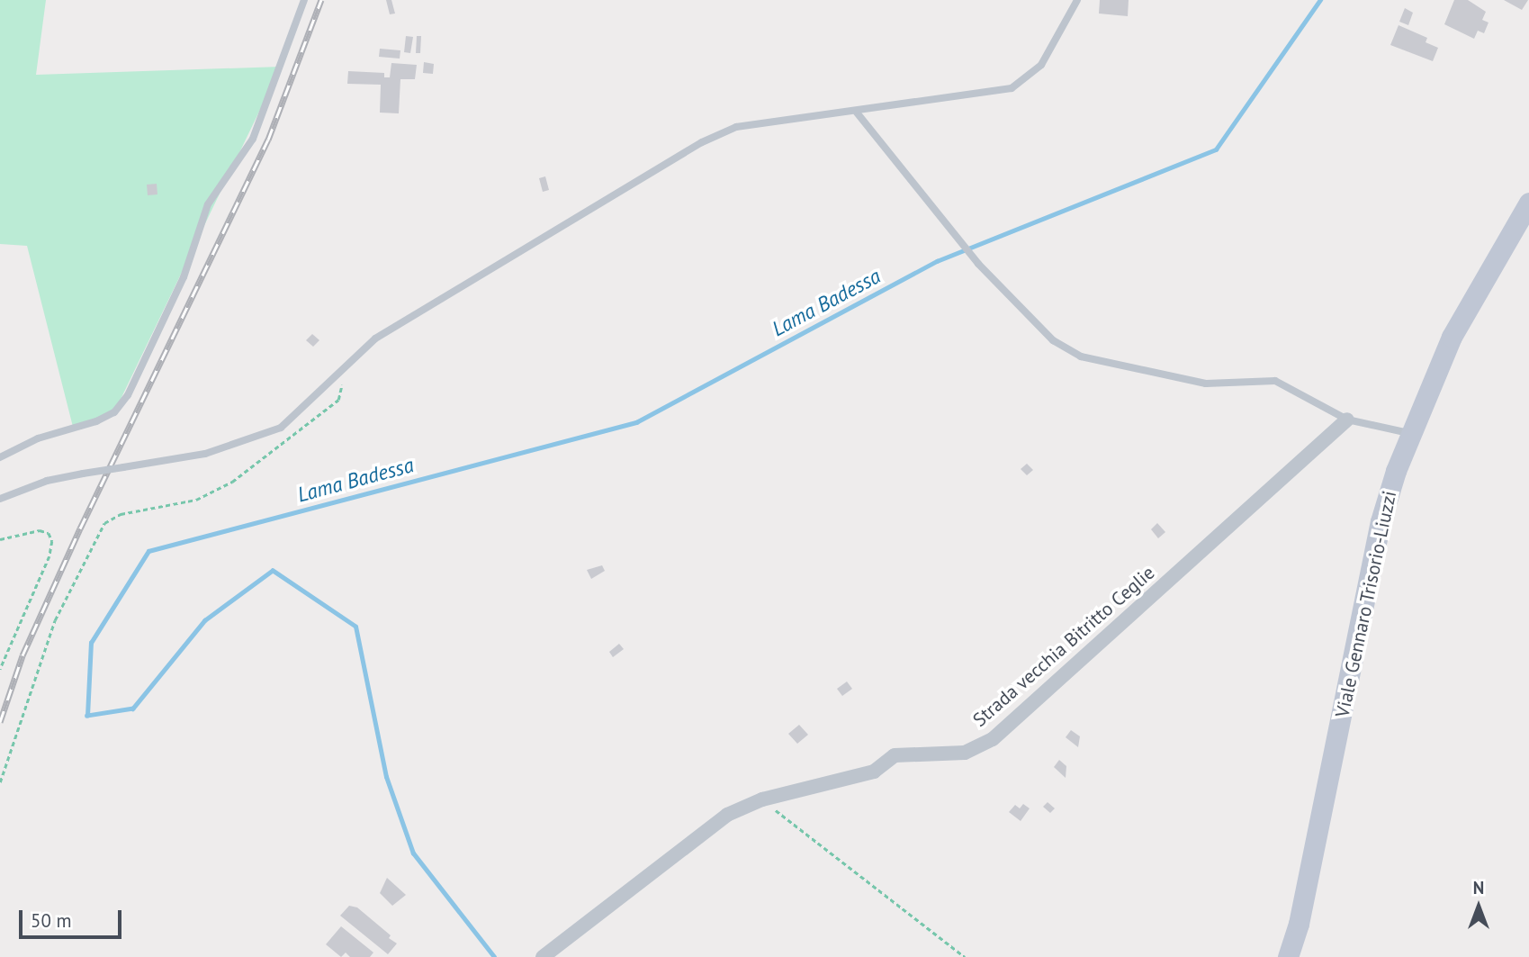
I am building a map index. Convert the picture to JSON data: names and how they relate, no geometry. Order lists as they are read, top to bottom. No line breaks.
{"streets":{"main road":["Viale Gennaro Trisorio-Liuzzi"],"street":["Strada vecchia Bitritto Ceglie"]},"water":["Lama Badessa"],"scale_bar":"50 m","north":"top"}
